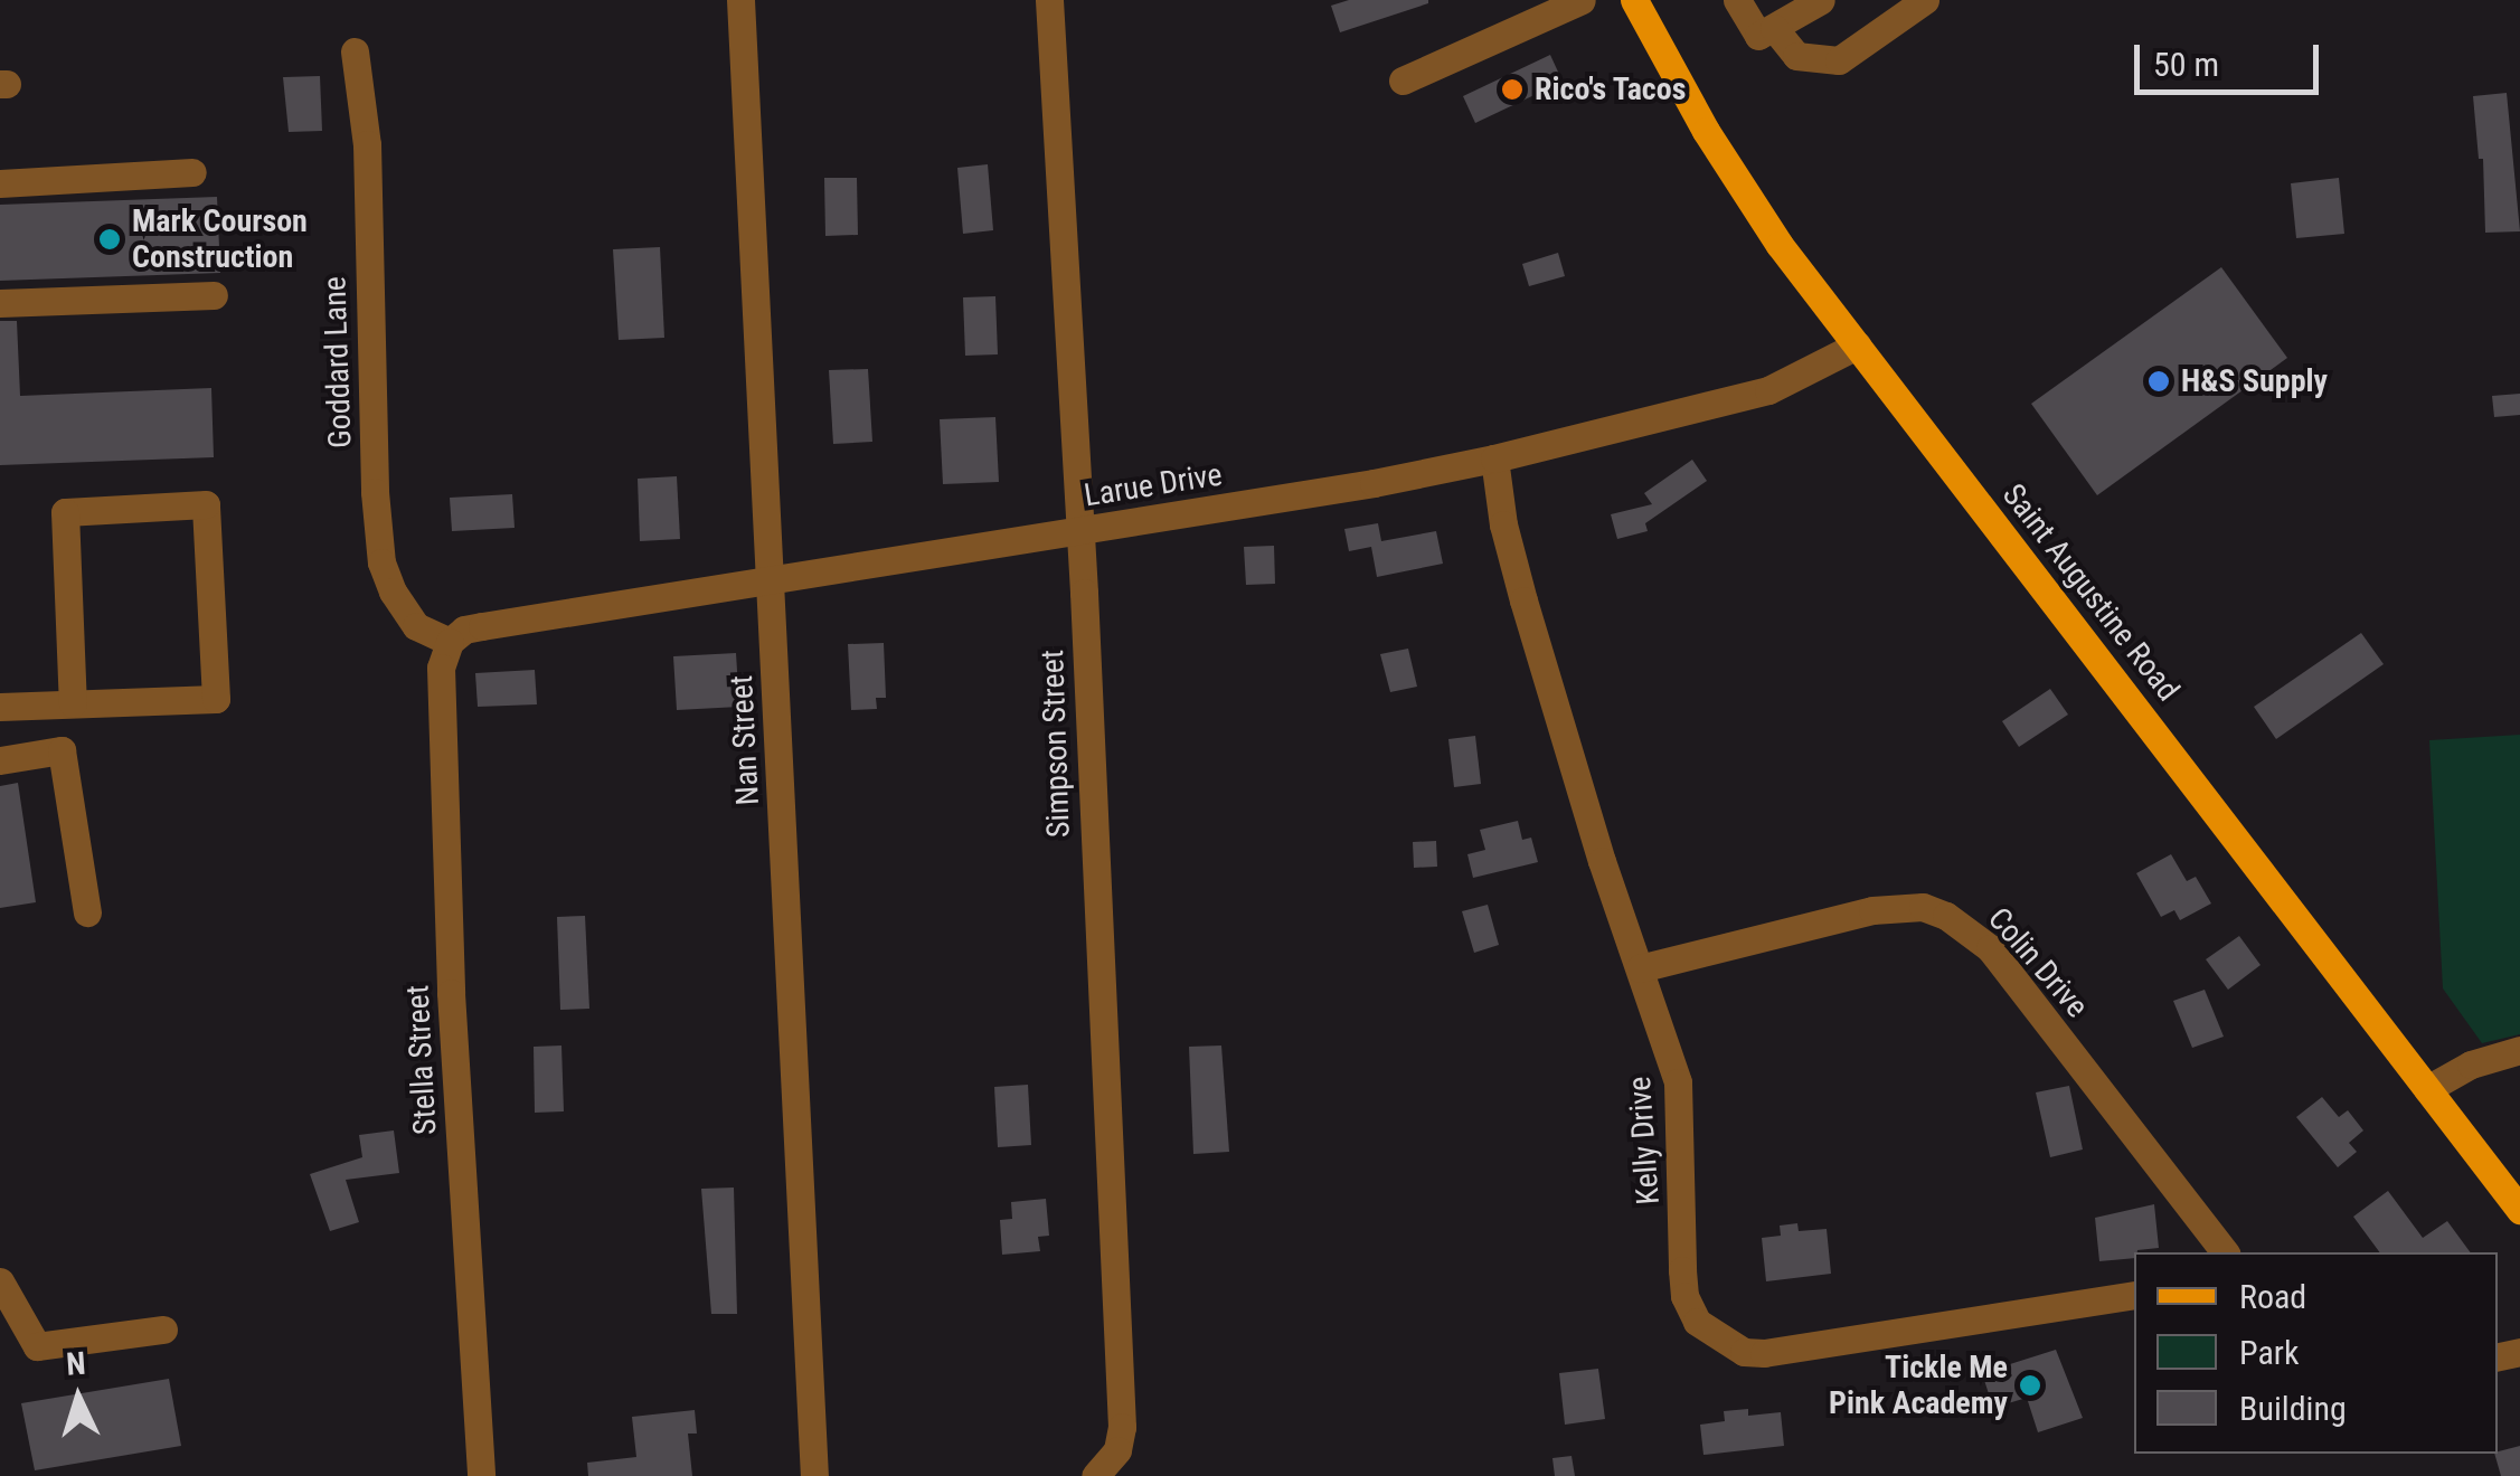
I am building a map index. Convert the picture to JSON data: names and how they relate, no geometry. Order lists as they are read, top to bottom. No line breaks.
{"streets":{"main road":["Saint Augustine Road"],"street":["Goddard Lane","Larue Drive","Nan Street","Simpson Street","Colin Drive","Stella Street","Kelly Drive"]},"crossings":[["Goddard Lane","Larue Drive"],["Goddard Lane","Stella Street"],["Larue Drive","Saint Augustine Road"],["Larue Drive","Nan Street"],["Larue Drive","Simpson Street"],["Larue Drive","Stella Street"],["Larue Drive","Kelly Drive"],["Colin Drive","Kelly Drive"]],"places":["Rico's Tacos","Mark Courson Construction","H&S Supply","Tickle Me Pink Academy"],"legend":["Road","Park","Building"],"scale_bar":"50 m","north":"top"}
